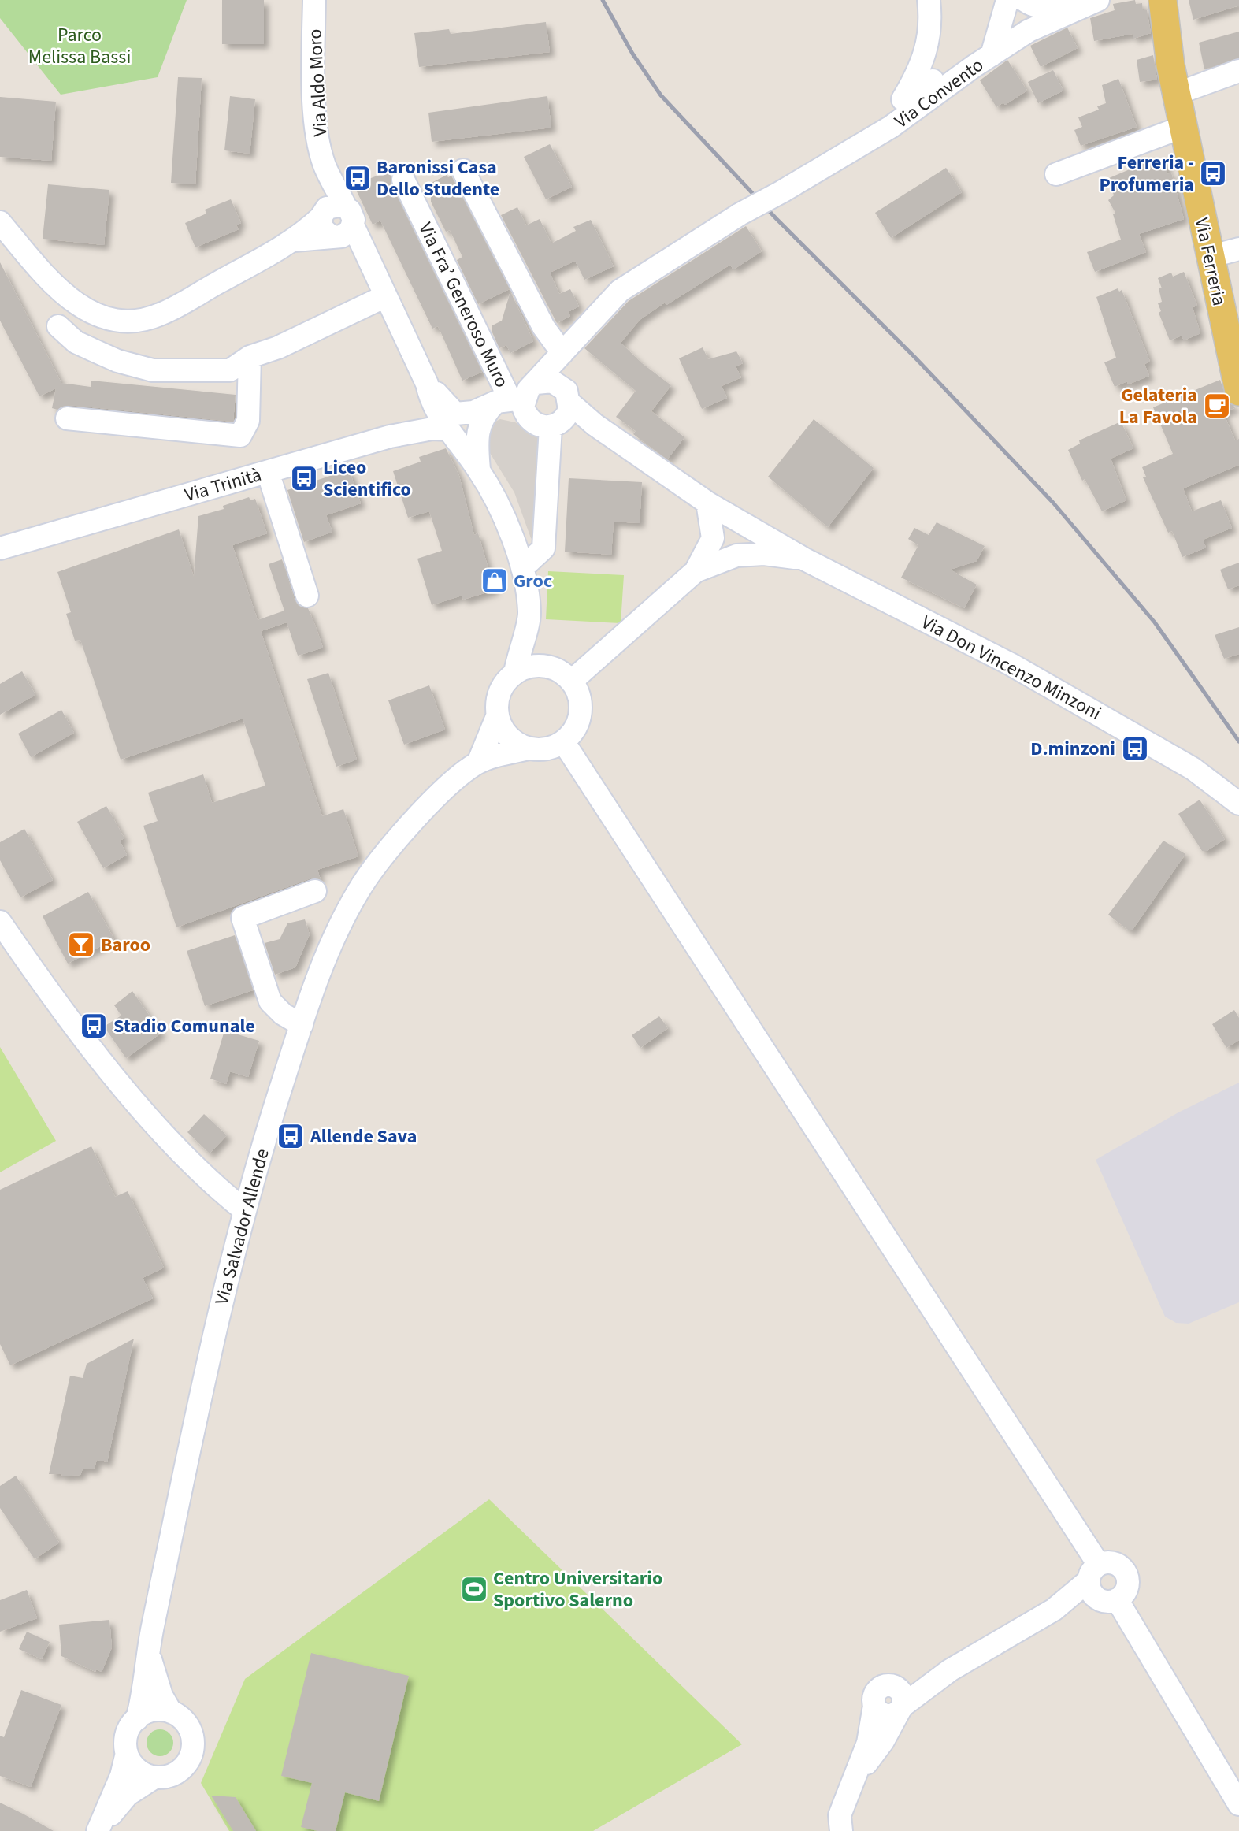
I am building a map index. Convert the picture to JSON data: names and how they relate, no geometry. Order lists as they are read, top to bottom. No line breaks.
{"streets":{"main road":["Via Ferreria"],"street":["Via Aldo Moro","Via Convento","Via Fra’ Generoso Muro","Via Trinità","Via Don Vincenzo Minzoni","Via Salvador Allende"]},"parks":["Parco Melissa Bassi"],"places":{"bus stop":["Ferreria - Profumeria","Baronissi Casa Dello Studente","Liceo Scientifico","D.minzoni","Stadio Comunale","Allende Sava"],"cafe":["Gelateria La Favola"],"shop":["Groc"],"bar":["Baroo"],"sports":["Centro Universitario Sportivo Salerno"]}}
